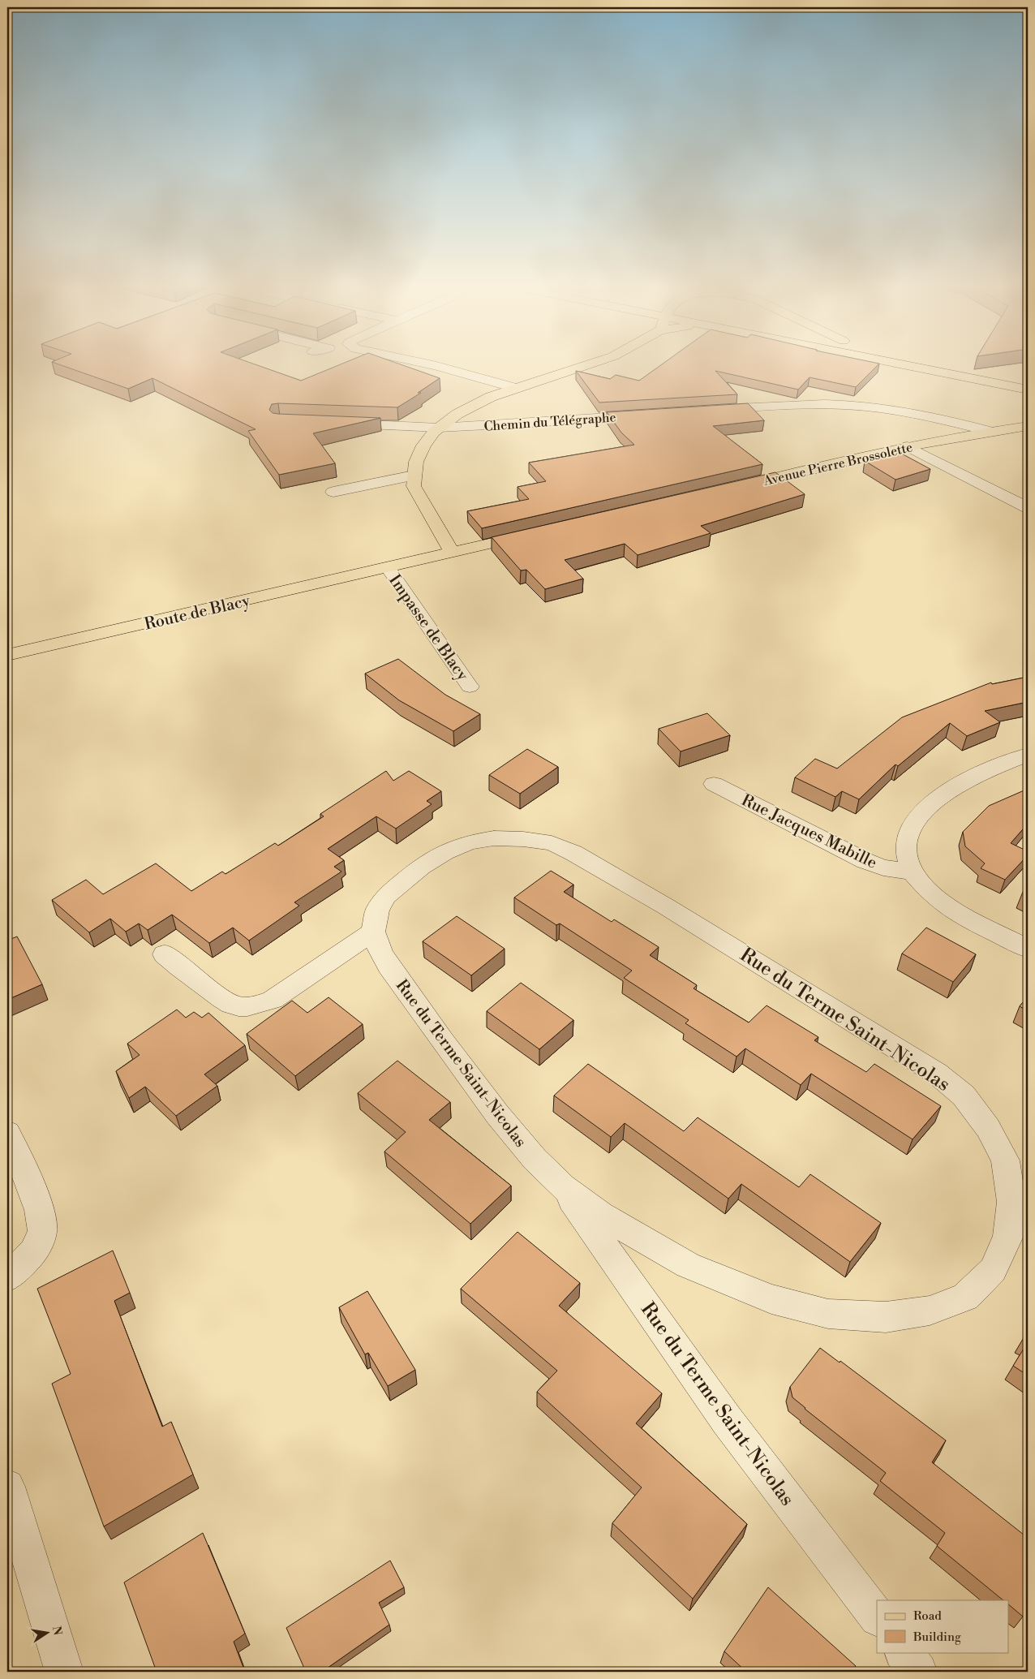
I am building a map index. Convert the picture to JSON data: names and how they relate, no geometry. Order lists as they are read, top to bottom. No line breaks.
{"streets":{"main road":["Avenue Pierre Brossolette","Route de Blacy"],"street":["Chemin du Télégraphe","Impasse de Blacy","Rue Jacques Mabille","Rue du Terme Saint-Nicolas"]},"crossings":[["Route de Blacy","Impasse de Blacy"]],"legend":["Road","Building"],"north":"right"}
